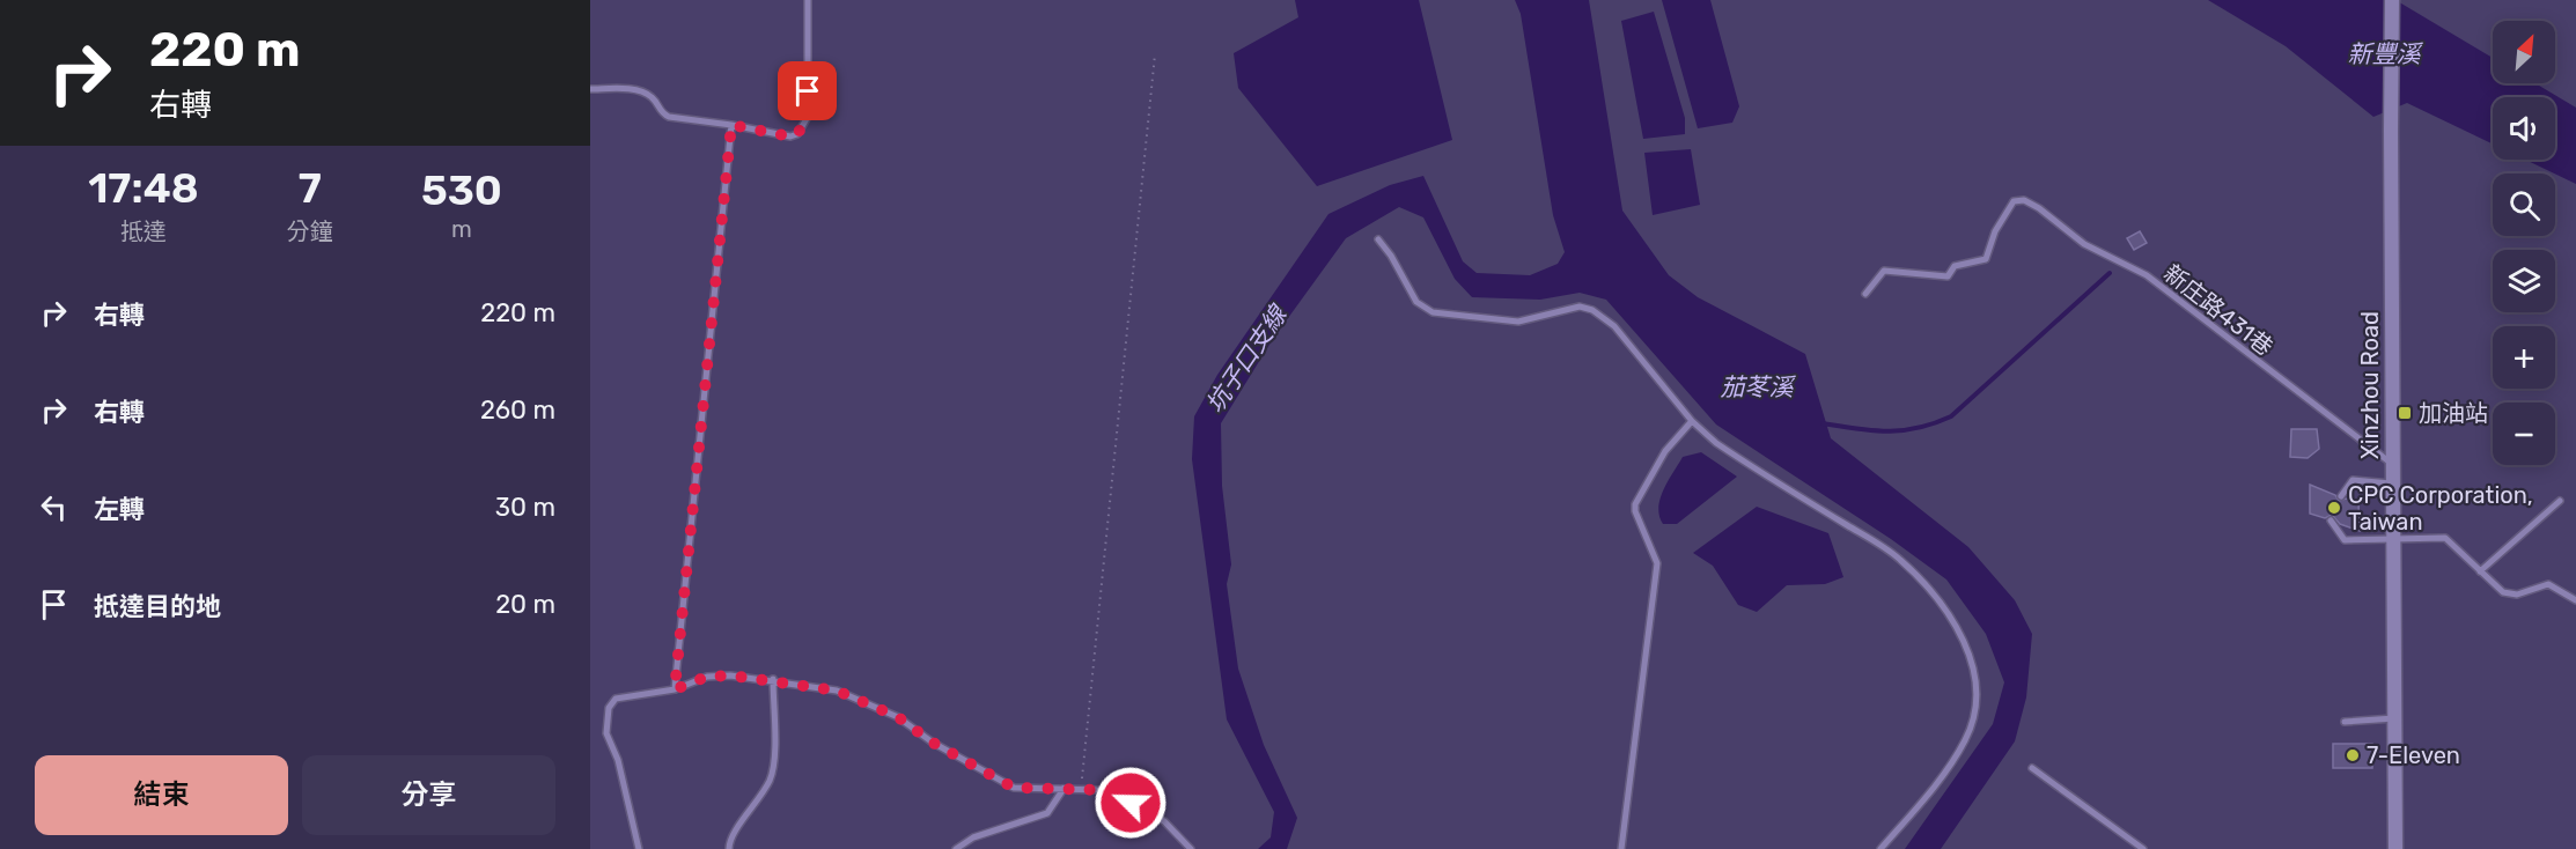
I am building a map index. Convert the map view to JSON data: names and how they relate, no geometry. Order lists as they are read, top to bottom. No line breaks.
{"streets":{"street":["Xinzhou Road"],"lane":["新庄路431巷"]},"crossings":[["新庄路431巷","Xinzhou Road"]],"water":["新豐溪","坑子口支線","茄苳溪"],"places":{"transit":["加油站"],"other":["CPC Corporation, Taiwan","7-Eleven"]},"north":"top right","page":{"turn":["220 m","右轉"],"map_buttons":["+","−"],"eta":["17:48","抵達","7","分鐘","530","m"],"list":[{"name":"右轉","value":"220 m"},{"name":"右轉","value":"260 m"},{"name":"左轉","value":"30 m"},{"name":"抵達目的地","value":"20 m"}],"buttons":["結束","分享"]}}
